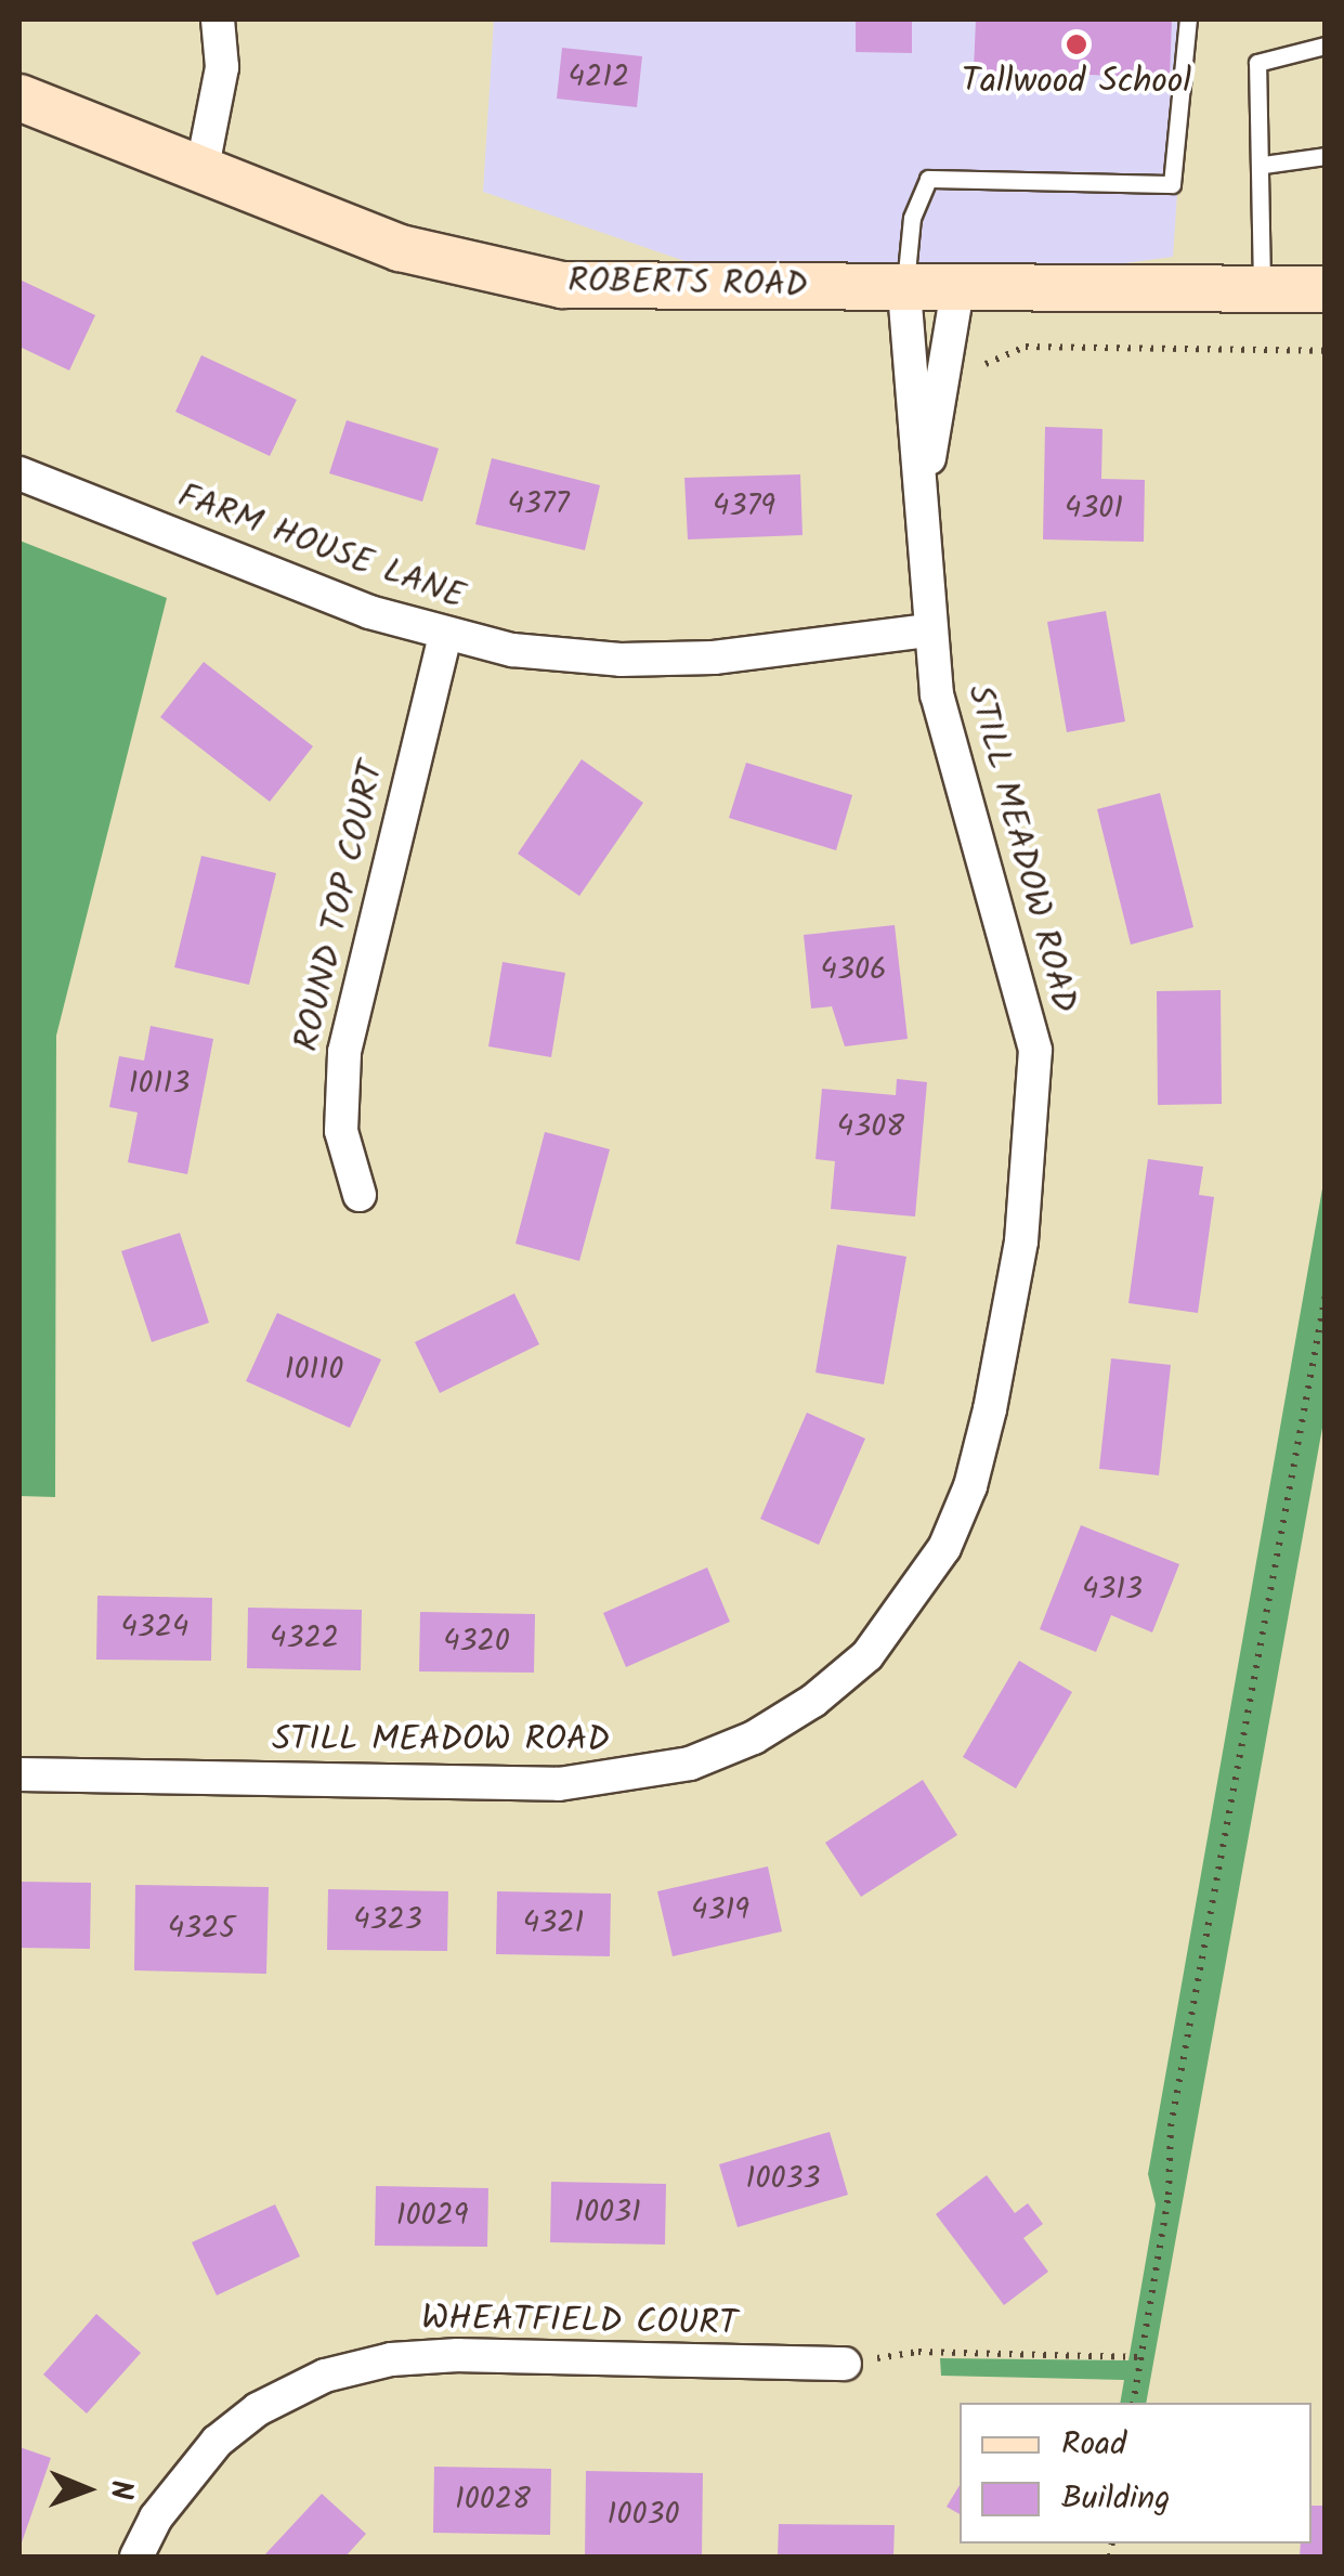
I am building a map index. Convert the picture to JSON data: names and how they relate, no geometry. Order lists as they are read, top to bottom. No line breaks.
{"streets":{"main road":["ROBERTS ROAD"],"street":["FARM HOUSE LANE","STILL MEADOW ROAD","ROUND TOP COURT","WHEATFIELD COURT"]},"crossings":[["ROBERTS ROAD","STILL MEADOW ROAD"],["FARM HOUSE LANE","STILL MEADOW ROAD"],["FARM HOUSE LANE","ROUND TOP COURT"]],"places":["Tallwood School"],"house_numbers":["4212","4377","4379","4301","4306","10113","4308","10110","4313","4324","4322","4320","4319","4323","4321","4325","10033","10031","10029","10028","10030"],"legend":["Road","Building"],"north":"right"}
